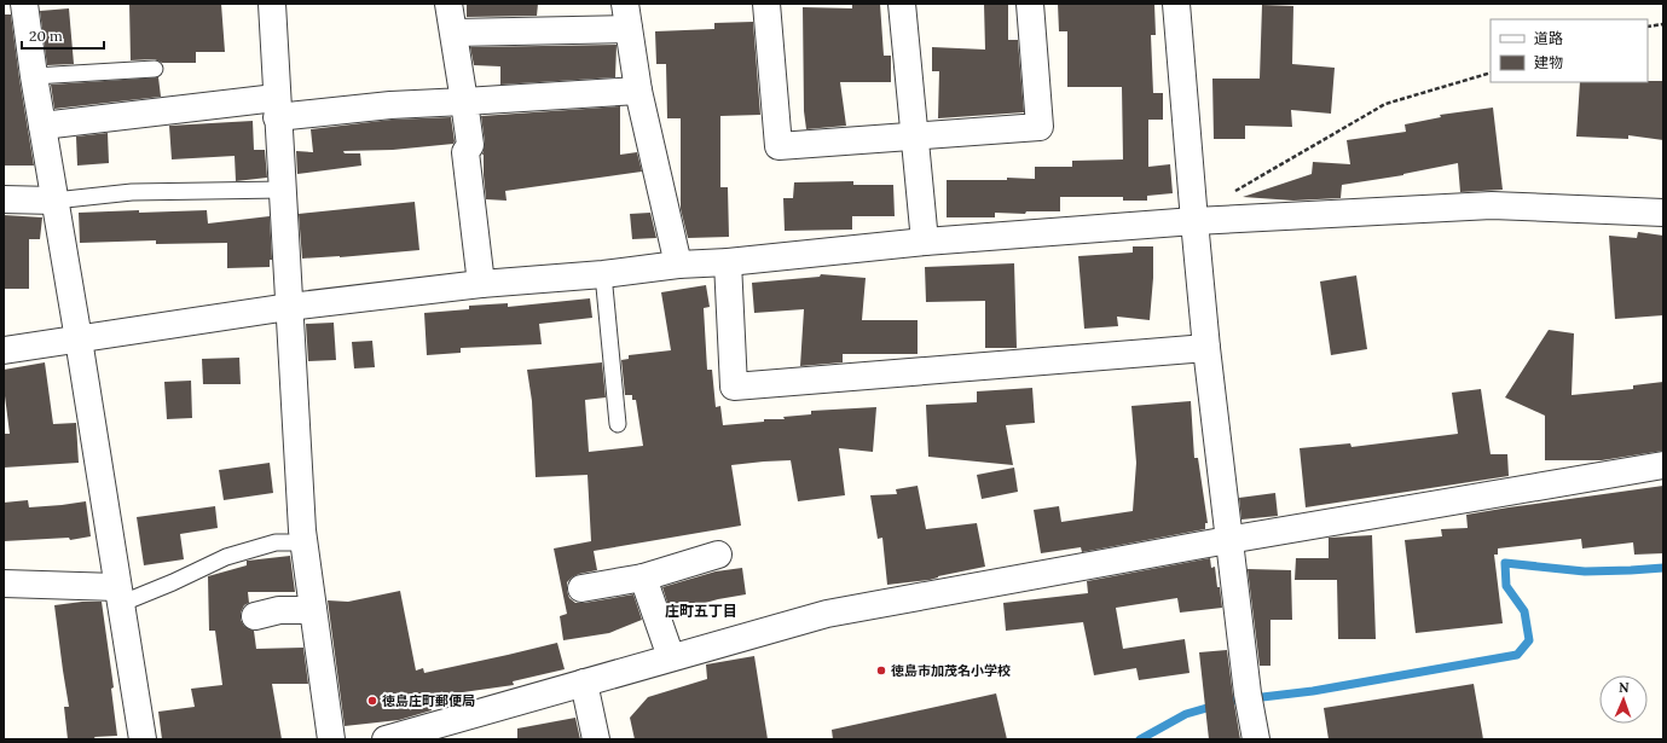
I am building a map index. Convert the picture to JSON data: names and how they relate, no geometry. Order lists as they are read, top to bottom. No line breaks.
{"districts":["庄町五丁目"],"places":["徳島市加茂名小学校","徳島庄町郵便局"],"legend":["道路","建物"],"scale_bar":"20 m","north":"top"}
